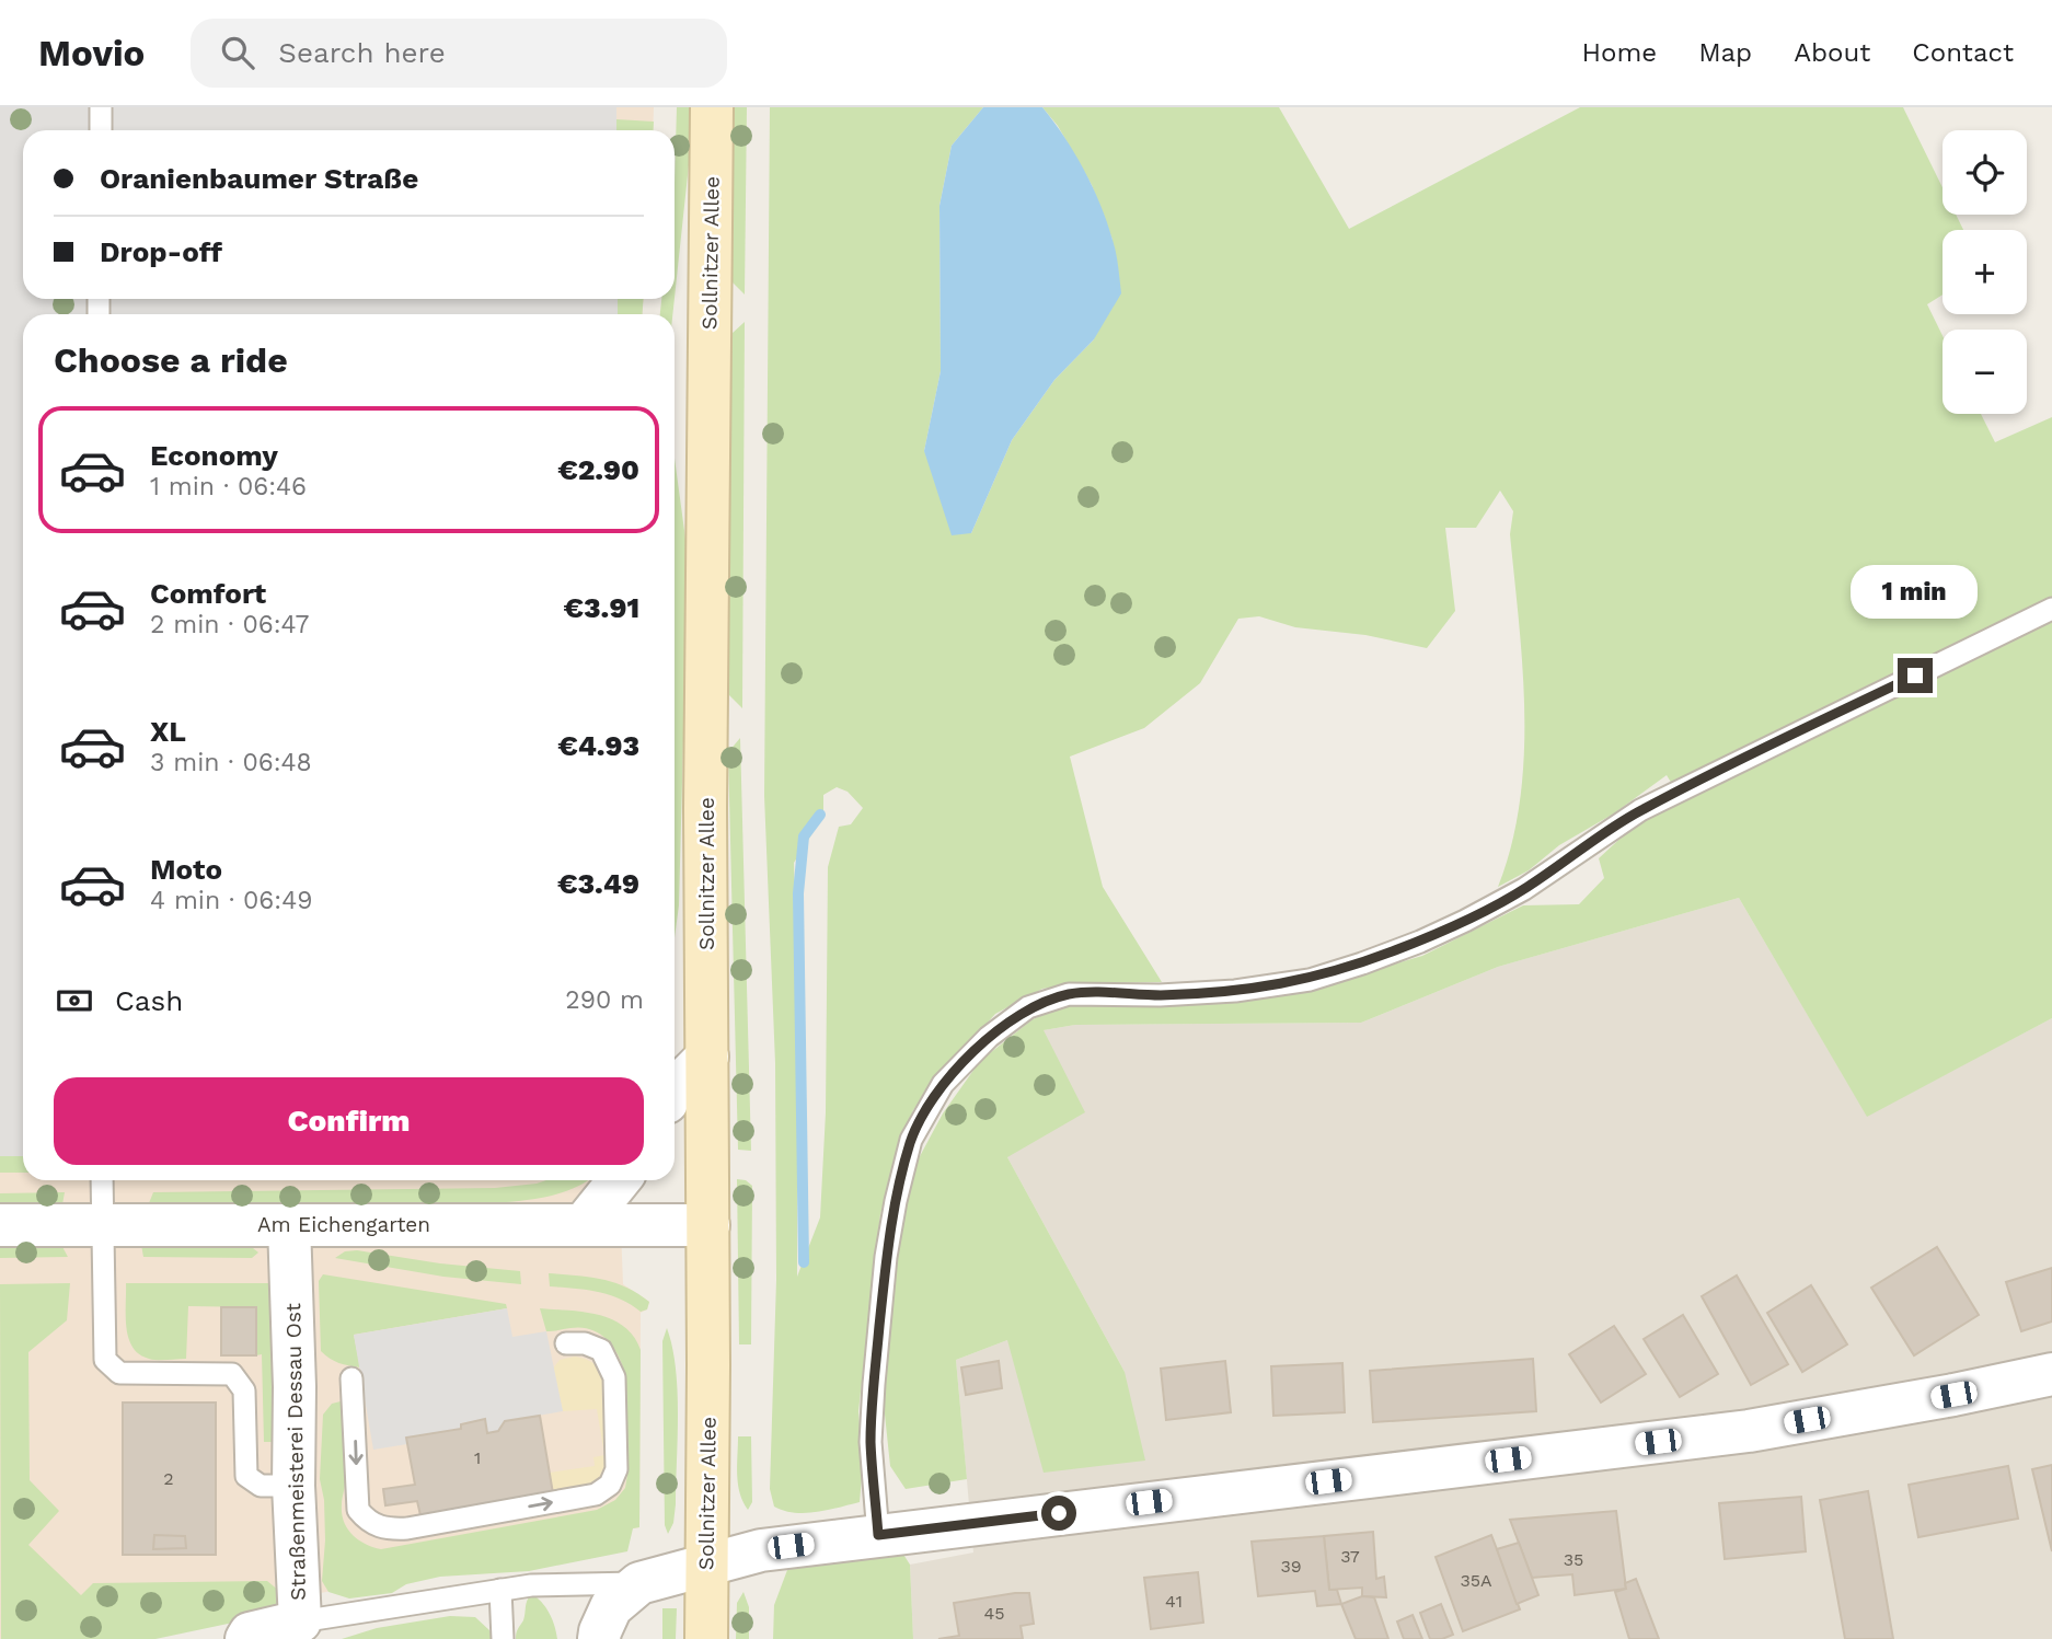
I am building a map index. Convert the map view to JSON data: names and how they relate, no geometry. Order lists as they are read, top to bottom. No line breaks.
{"streets":{"main road":["Sollnitzer Allee"],"street":["Am Eichengarten","Straßenmeisterei Dessau Ost"]},"crossings":[["Sollnitzer Allee","Am Eichengarten"],["Am Eichengarten","Straßenmeisterei Dessau Ost"]],"house_numbers":["1","2","37","35","39","35A","41","45"],"page":{"header":"Movio","search":"Search here","nav":["Home","Map","About","Contact"],"map_buttons":["+","−"],"banner":["Oranienbaumer Straße","Drop-off"],"heading":"Choose a ride","list":[{"name":"Economy","note":"1 min · 06:46","value":"€2.90"},{"name":"Comfort","note":"2 min · 06:47","value":"€3.91"},{"name":"XL","note":"3 min · 06:48","value":"€4.93"},{"name":"Moto","note":"4 min · 06:49","value":"€3.49"}],"bubble":"1 min","pay":["Cash","290 m"],"buttons":"Confirm"}}
